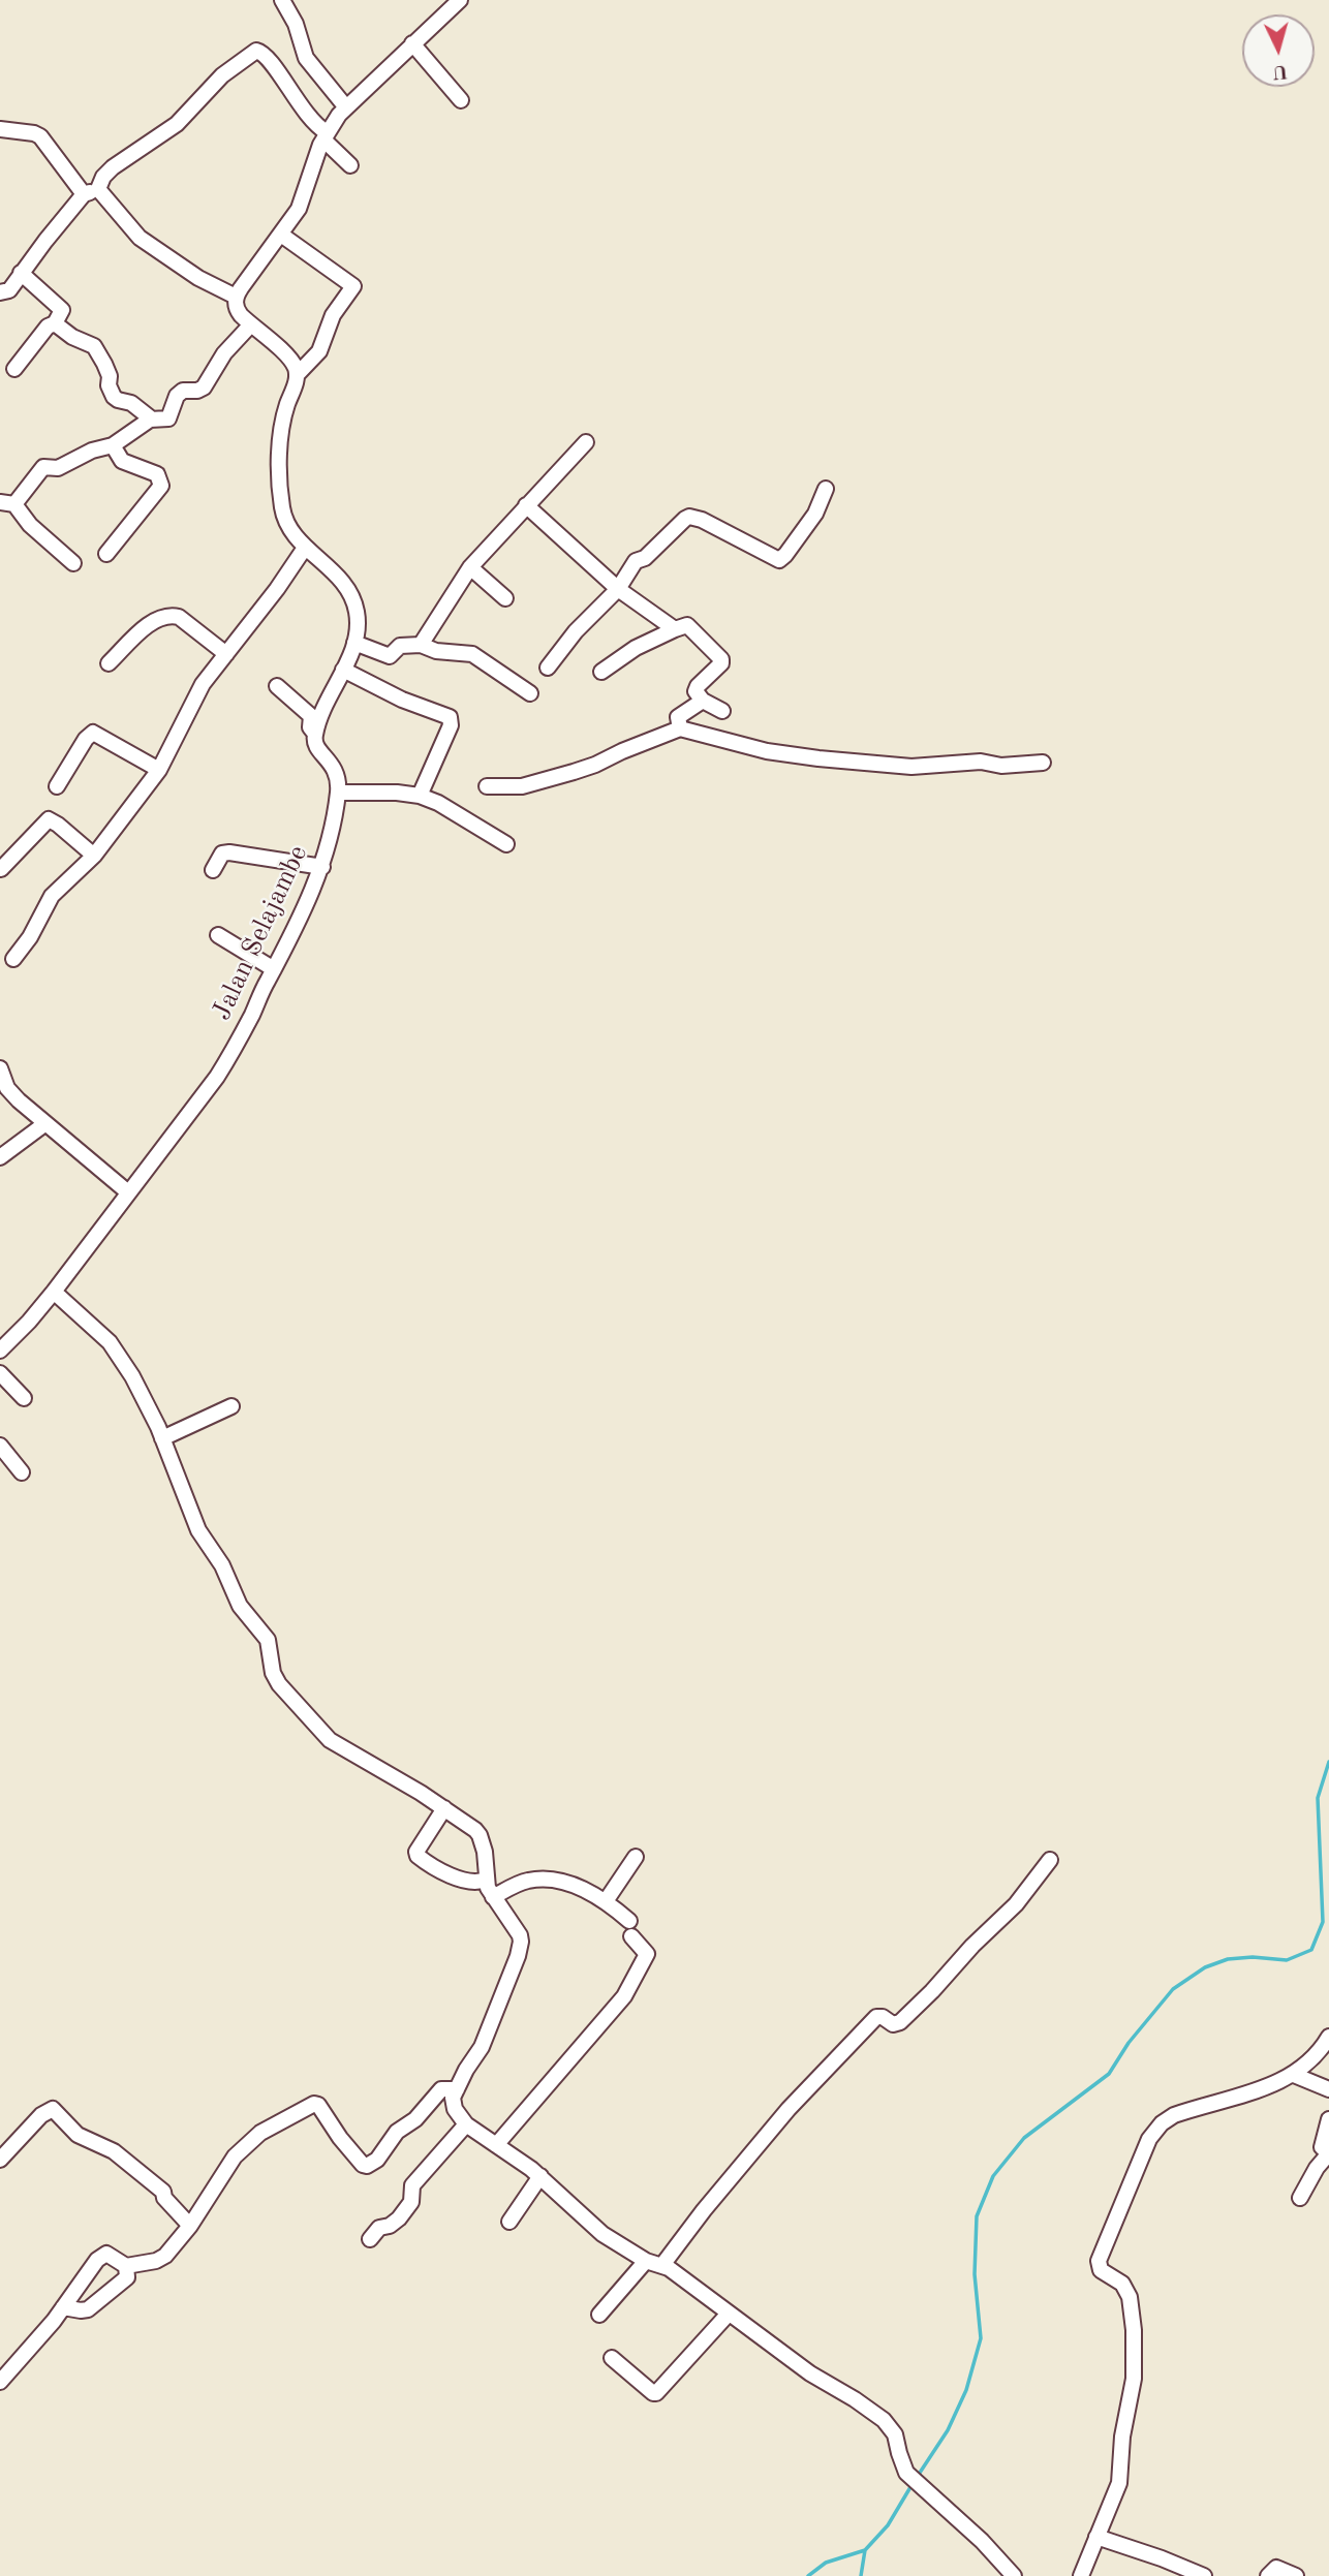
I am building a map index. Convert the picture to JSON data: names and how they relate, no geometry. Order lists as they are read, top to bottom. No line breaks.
{"streets":{"street":["Jalan Selajambe"]},"north":"bottom"}
